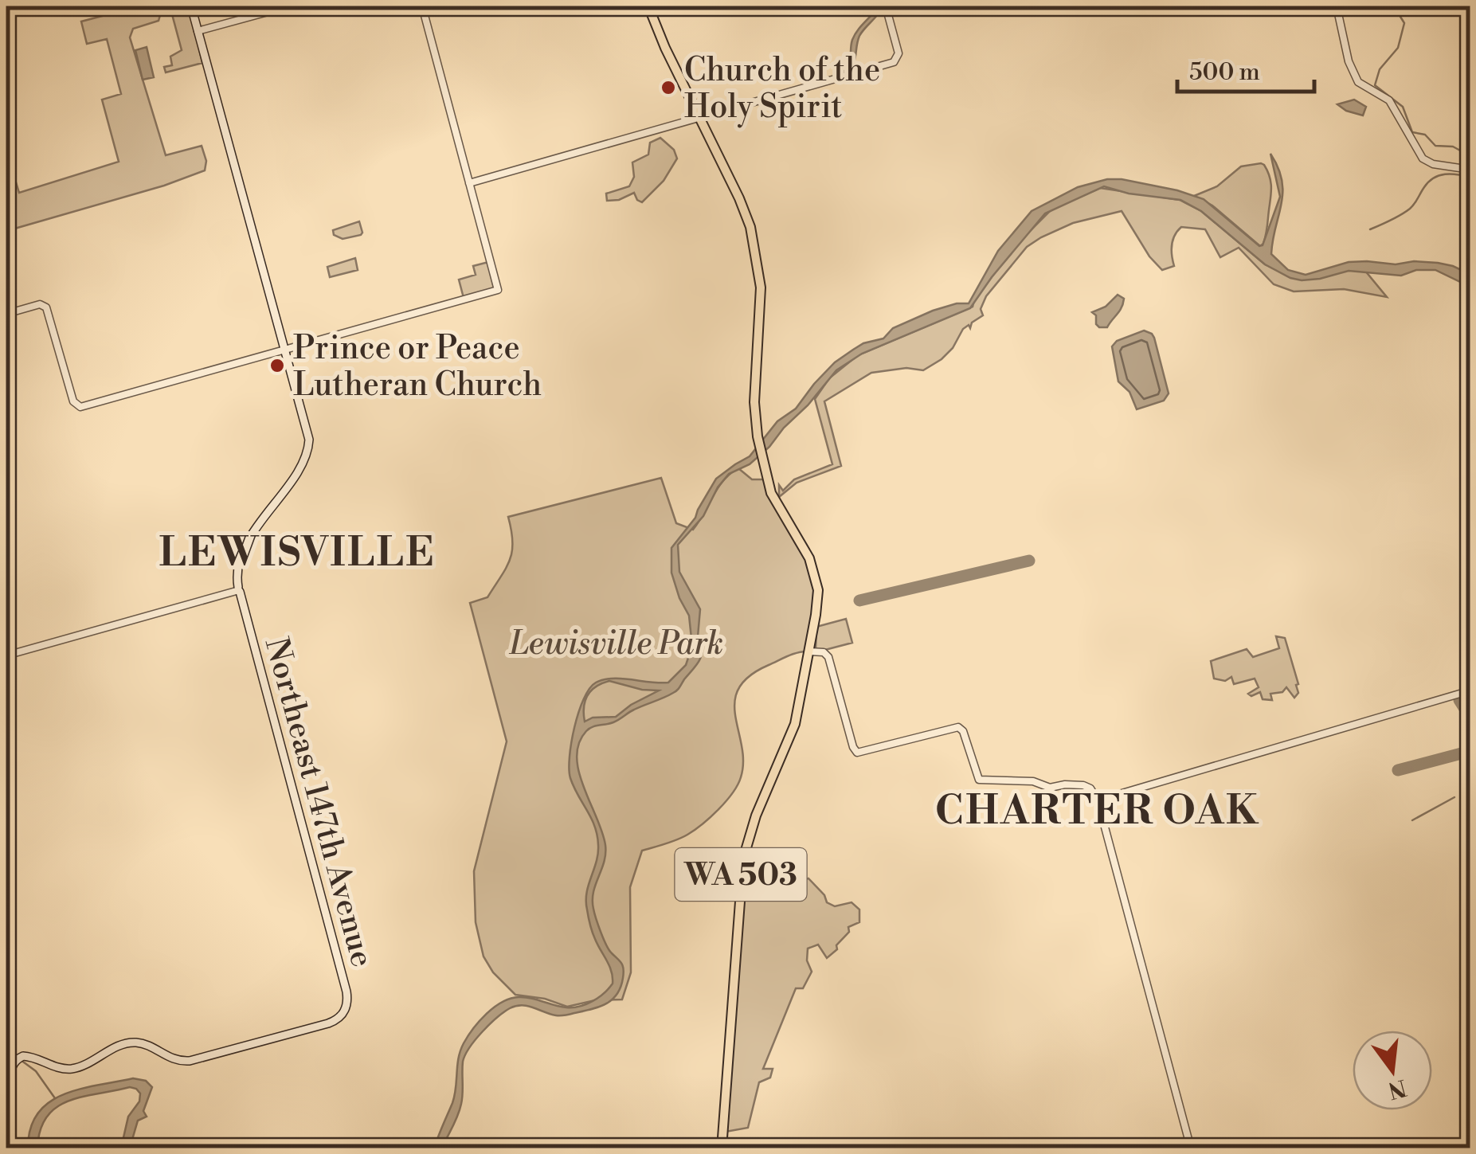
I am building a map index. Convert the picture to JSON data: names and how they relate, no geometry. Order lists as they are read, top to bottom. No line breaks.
{"streets":{"main road":["Northeast 147th Avenue","WA 503"]},"districts":["LEWISVILLE","CHARTER OAK"],"parks":["Lewisville Park"],"places":["Church of the Holy Spirit","Prince or Peace Lutheran Church"],"scale_bar":"500 m","north":"bottom"}
